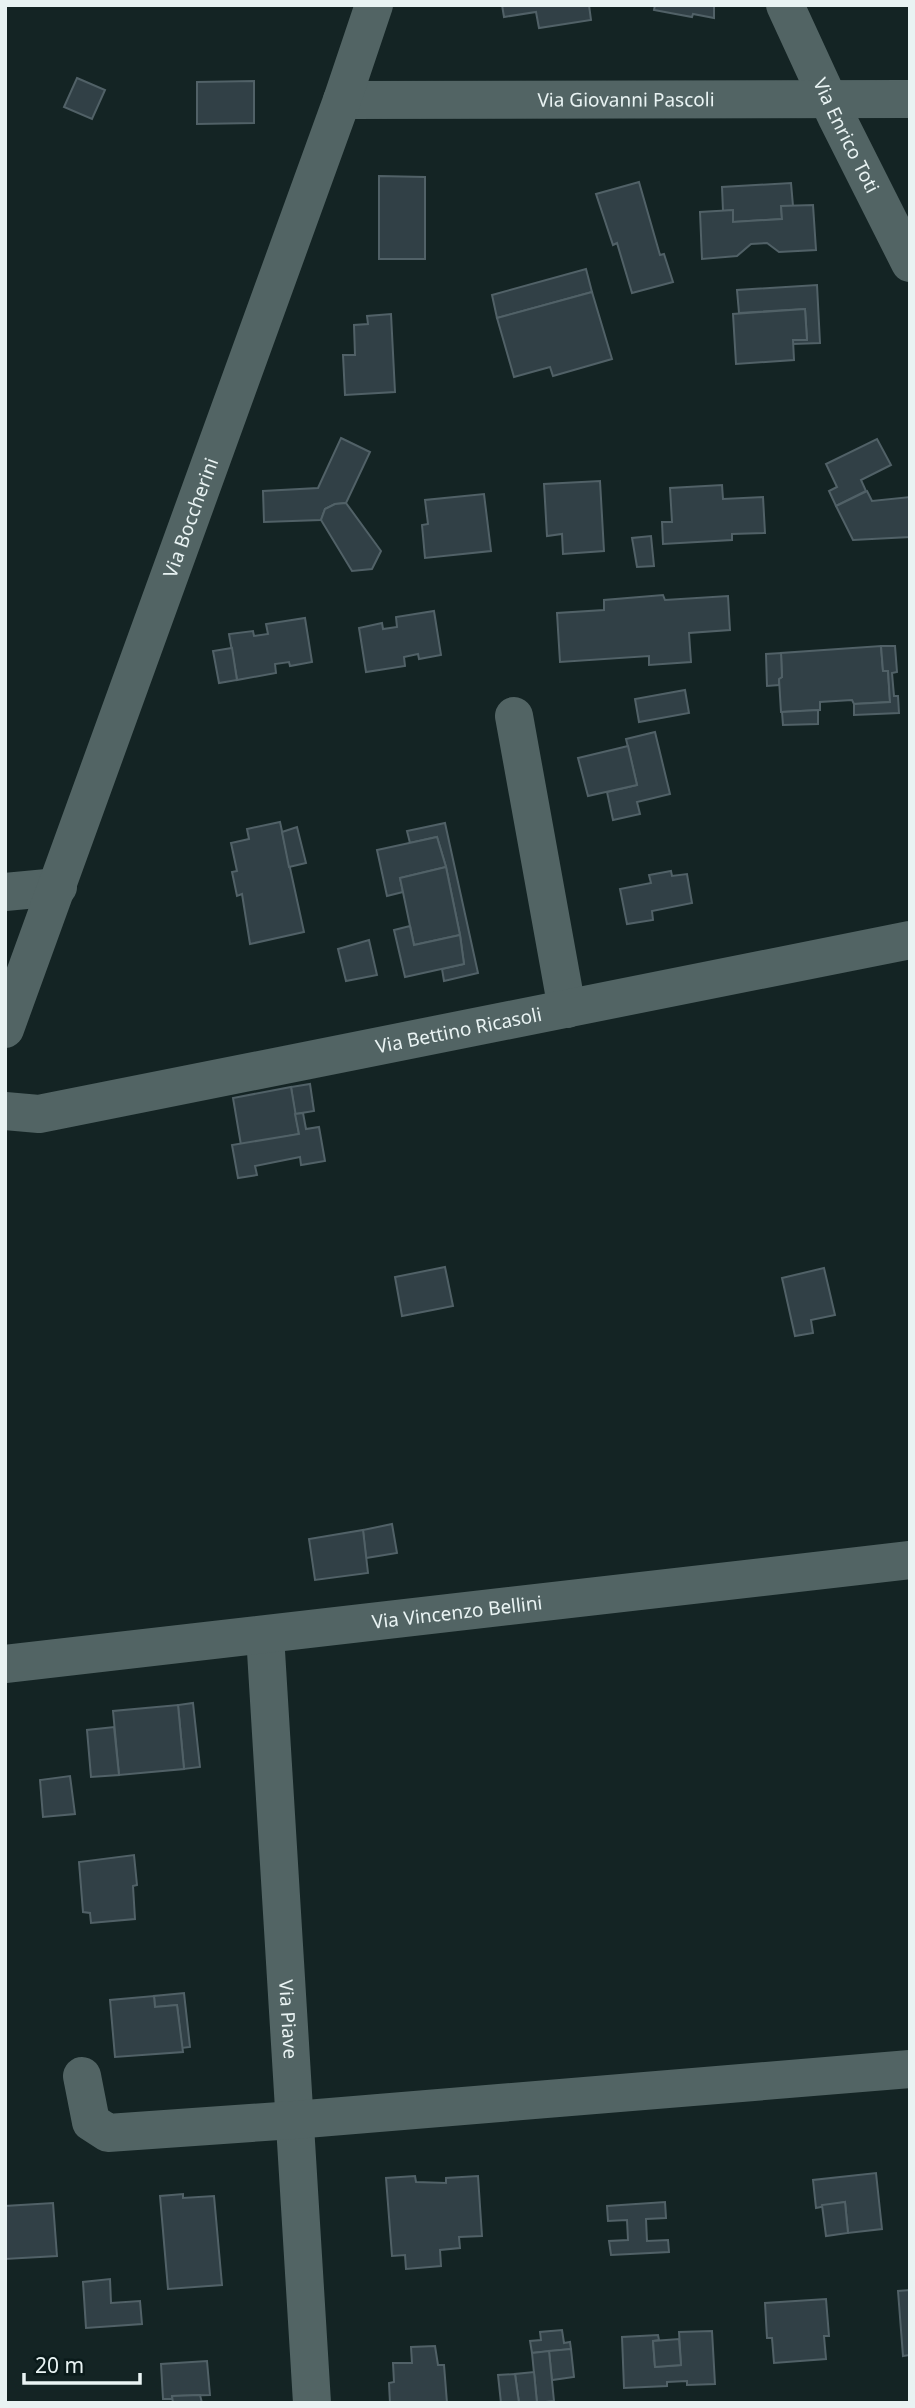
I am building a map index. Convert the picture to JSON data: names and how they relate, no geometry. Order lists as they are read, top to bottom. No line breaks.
{"streets":{"street":["Via Giovanni Pascoli","Via Enrico Toti","Via Boccherini","Via Bettino Ricasoli","Via Vincenzo Bellini","Via Piave"]},"crossings":[["Via Giovanni Pascoli","Via Enrico Toti"],["Via Giovanni Pascoli","Via Boccherini"],["Via Vincenzo Bellini","Via Piave"]],"scale_bar":"20 m"}
